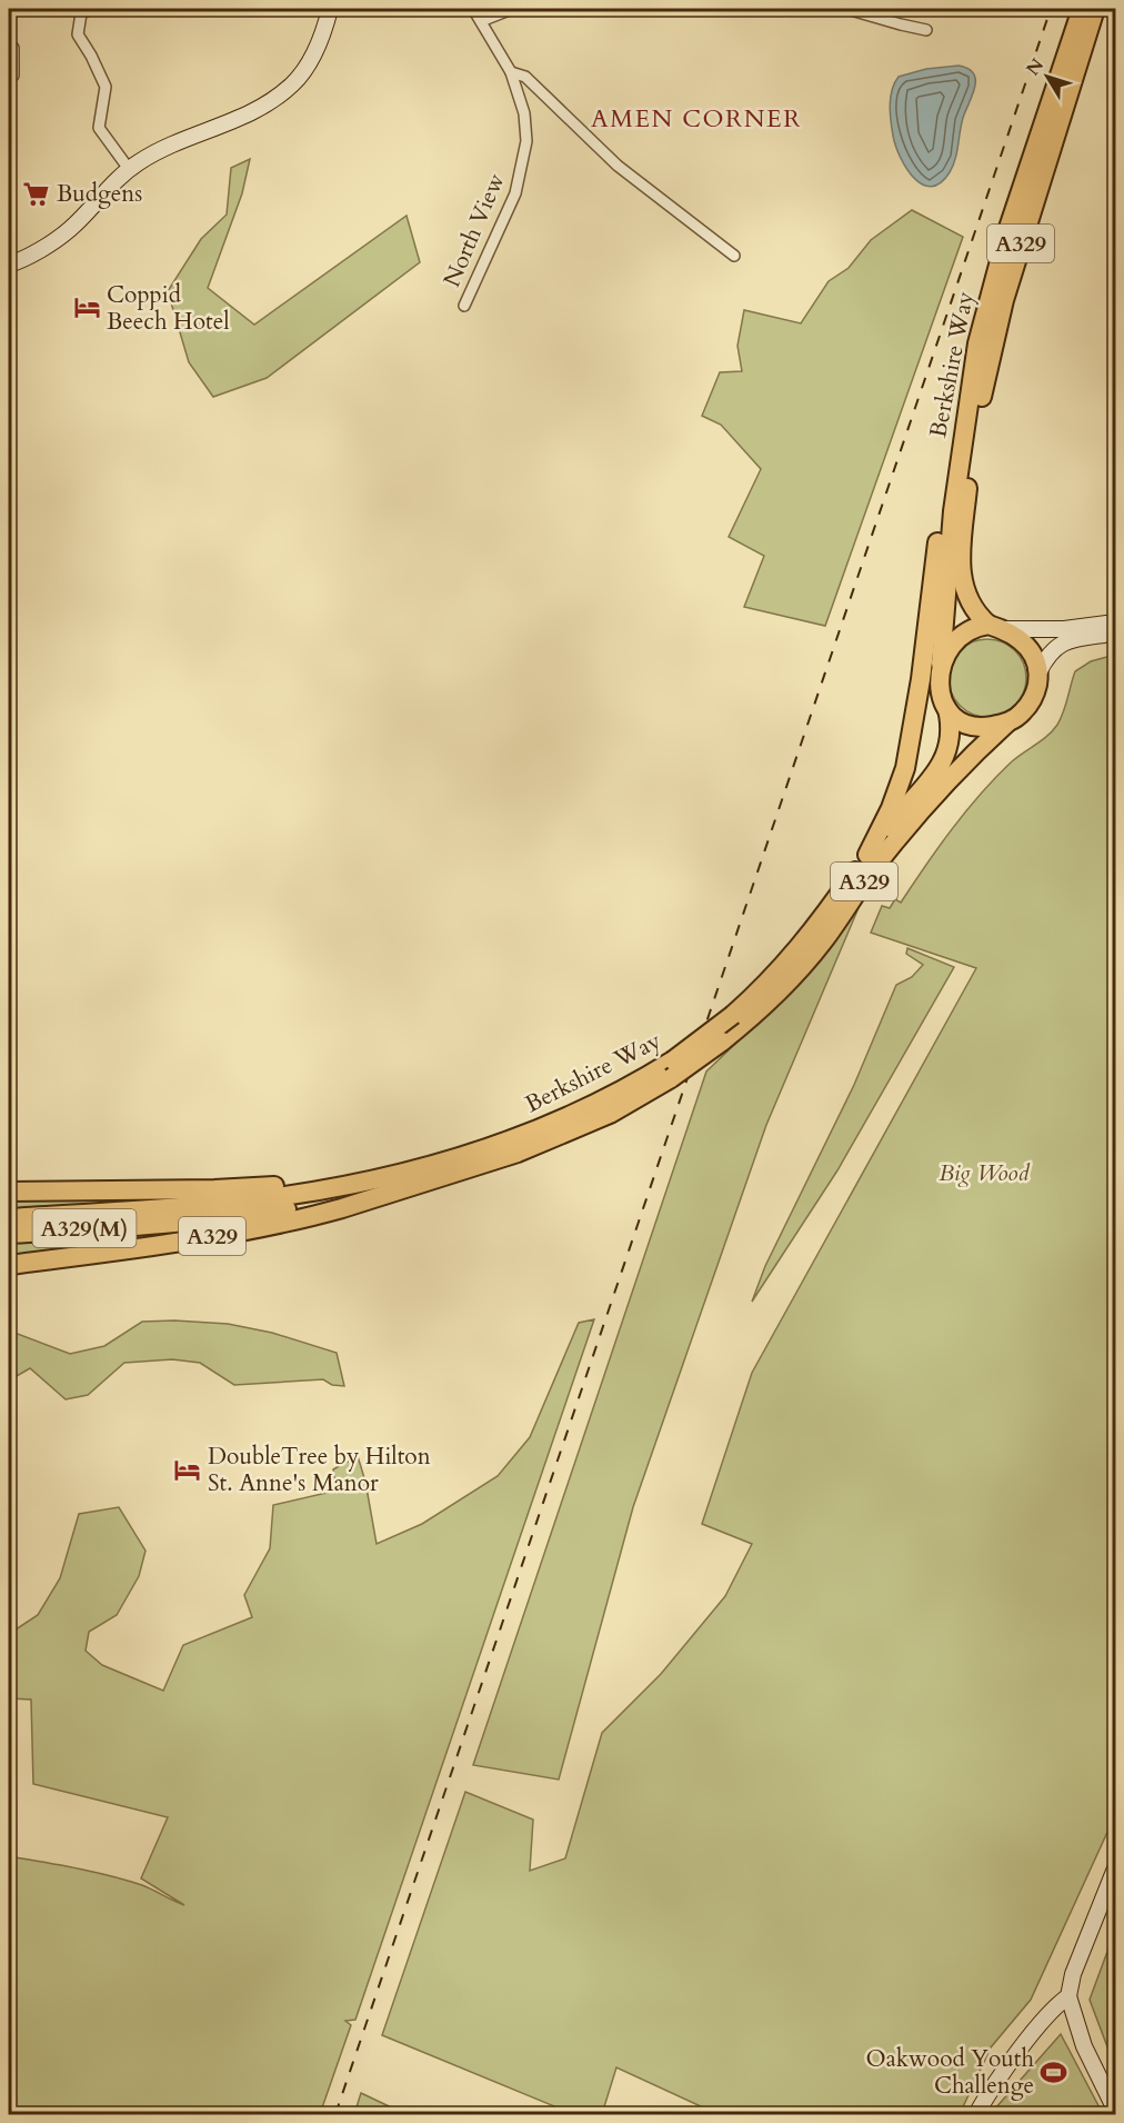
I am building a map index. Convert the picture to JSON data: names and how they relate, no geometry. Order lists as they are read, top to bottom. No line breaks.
{"streets":{"highway":["A329","Berkshire Way","A329(M)"],"street":["North View"]},"crossings":[["A329","Berkshire Way"],["A329","A329(M)"],["Berkshire Way","A329(M)"]],"districts":["AMEN CORNER"],"parks":["Big Wood"],"places":{"supermarket":["Budgens"],"hotel":["Coppid Beech Hotel","DoubleTree by Hilton St. Anne's Manor"],"sports":["Oakwood Youth Challenge"]},"north":"top left"}
